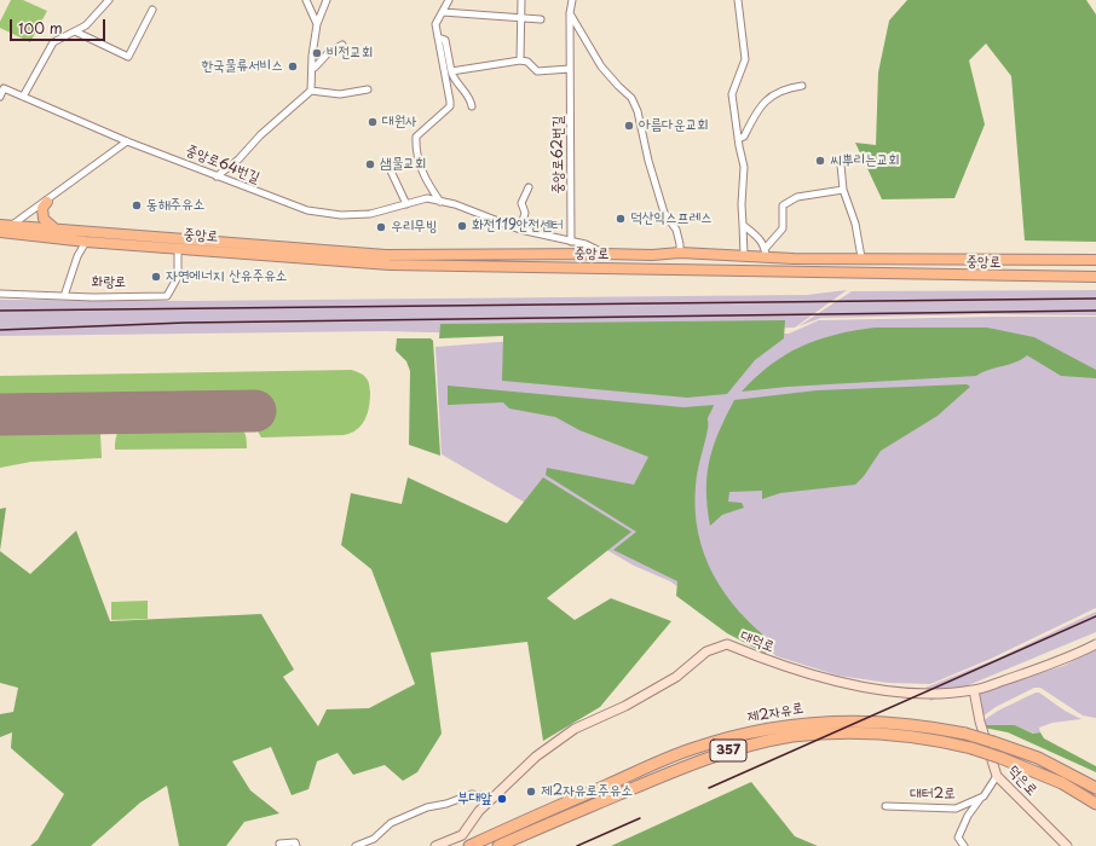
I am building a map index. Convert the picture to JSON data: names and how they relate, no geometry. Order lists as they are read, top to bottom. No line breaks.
{"streets":{"highway":["제2자유로","357"],"main road":["중앙로"],"street":["중앙로62번길","중앙로64번길","화랑로","대덕로","덕은로","대터2로"]},"crossings":[["중앙로62번길","중앙로64번길"],["중앙로64번길","중앙로"],["중앙로","화랑로"],["대덕로","덕은로"],["덕은로","대터2로"]],"places":["비전교회","한국물류서비스","대원사","아름다운교회","씨뿌리는교회","샘물교회","동해주유소","덕산익스프레스","화전119안전센터","우리무빙","자연에너지 산유주유소","제2자유로주유소","부대앞"],"scale_bar":"100 m"}
